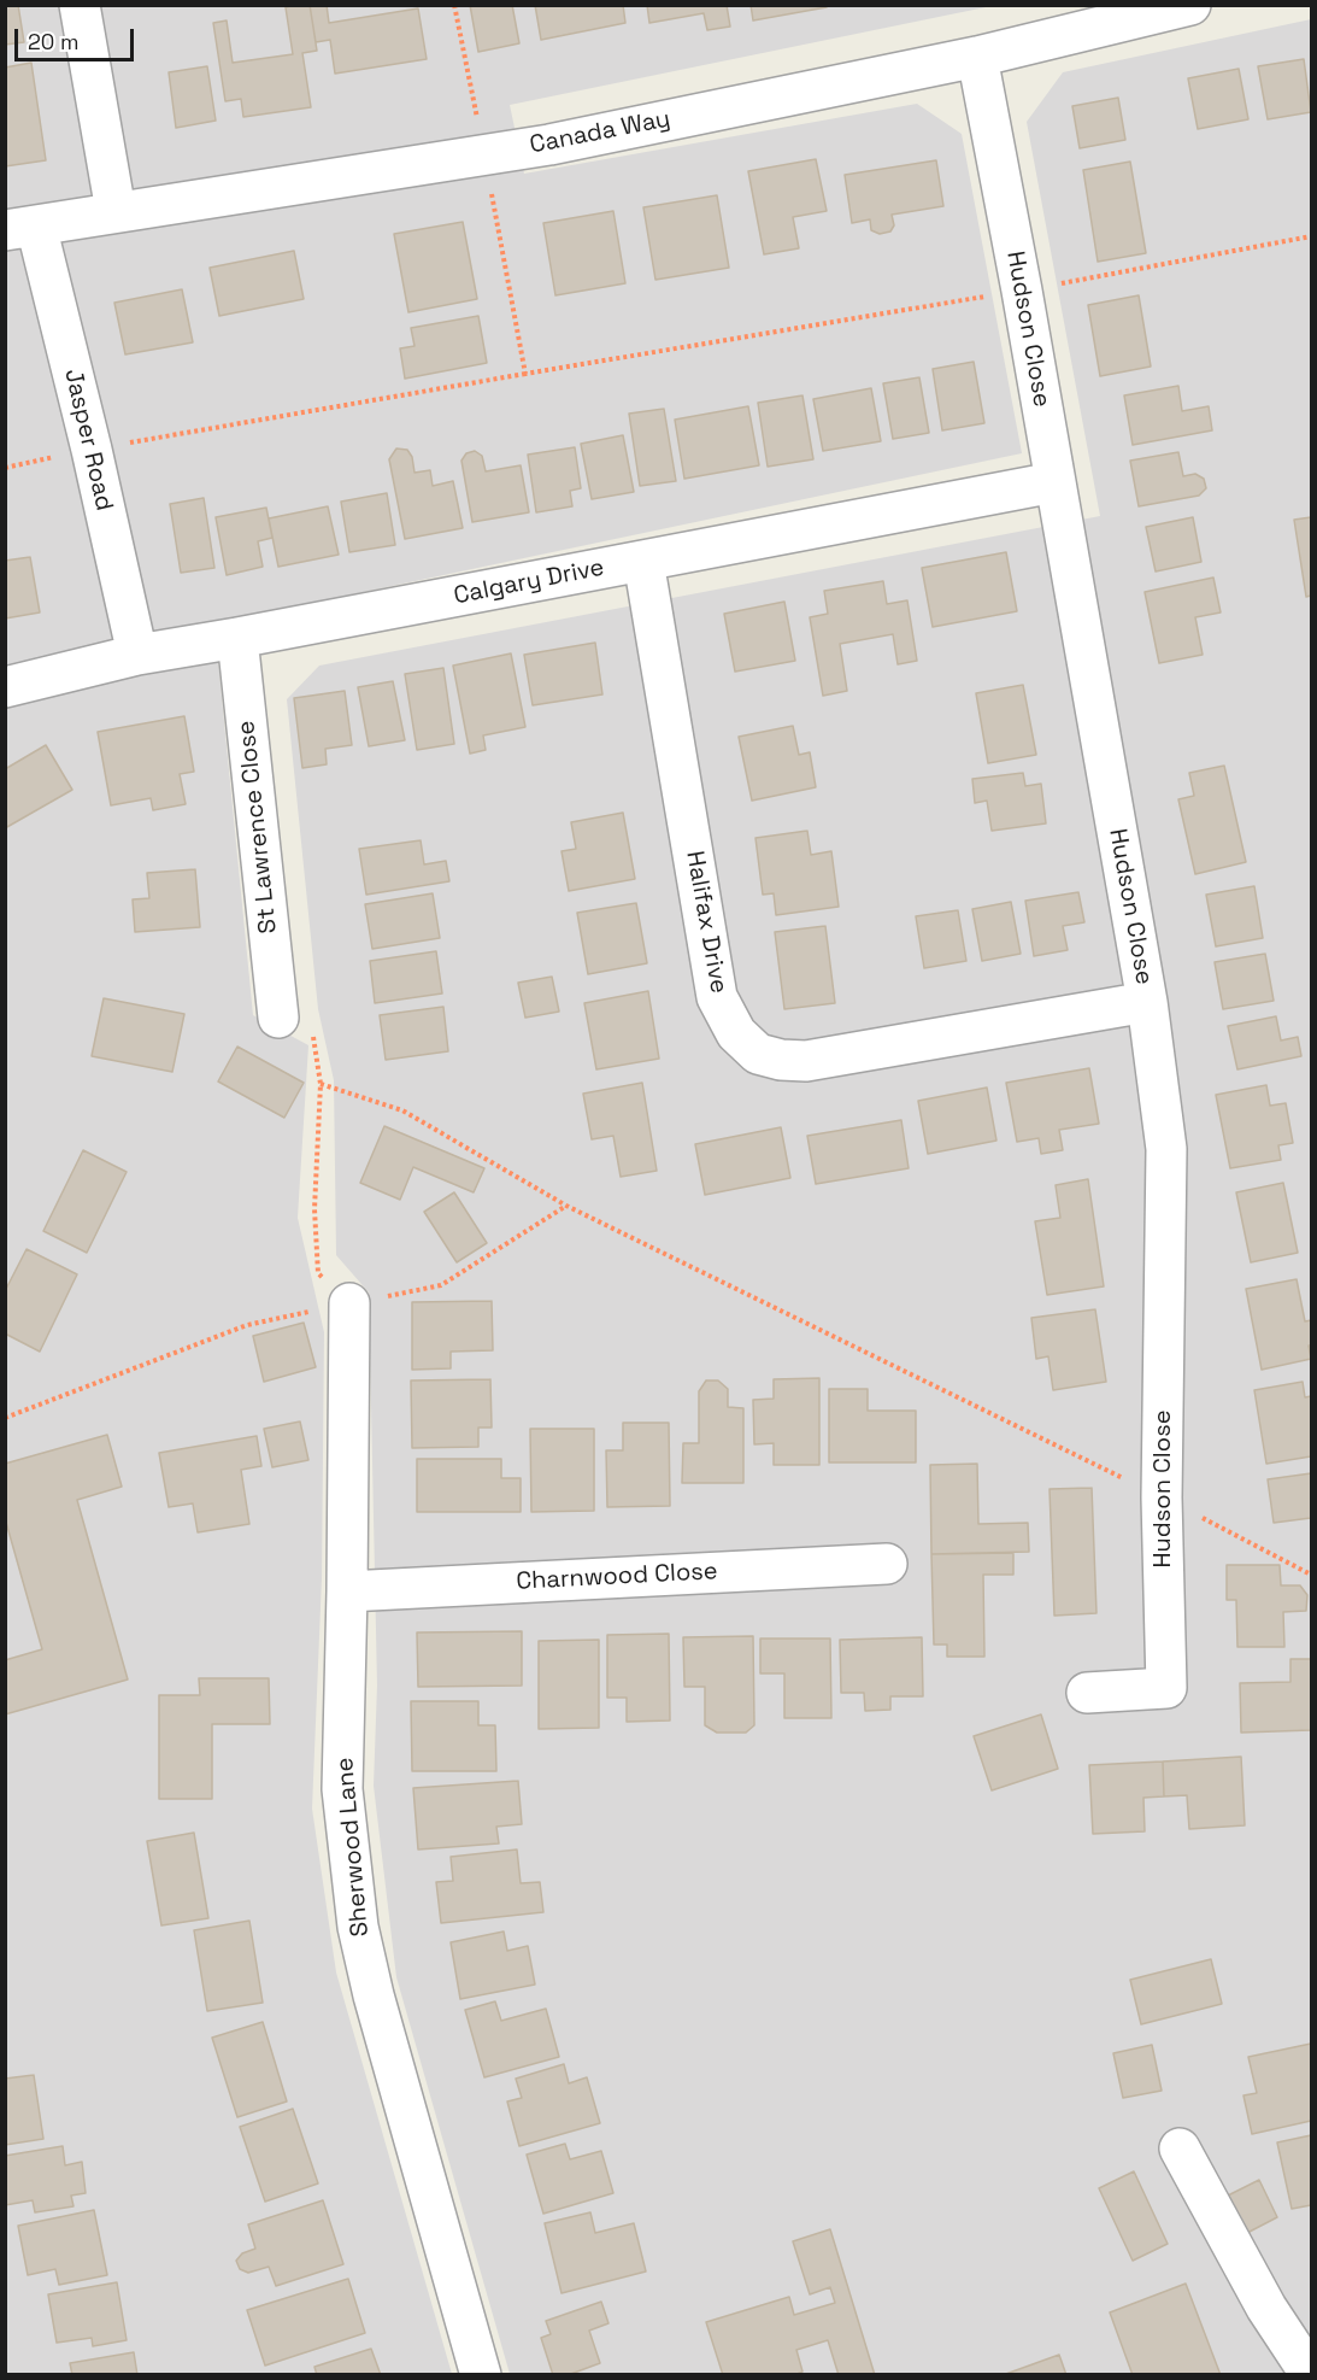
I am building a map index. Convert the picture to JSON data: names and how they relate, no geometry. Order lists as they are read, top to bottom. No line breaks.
{"streets":{"street":["Canada Way","Hudson Close","Jasper Road","Calgary Drive","St Lawrence Close","Halifax Drive","Charnwood Close","Sherwood Lane"]},"crossings":[["Canada Way","Hudson Close"],["Canada Way","Jasper Road"],["Hudson Close","Calgary Drive"],["Hudson Close","Halifax Drive"],["Jasper Road","Calgary Drive"],["Calgary Drive","St Lawrence Close"],["Calgary Drive","Halifax Drive"],["Charnwood Close","Sherwood Lane"]],"scale_bar":"20 m"}
